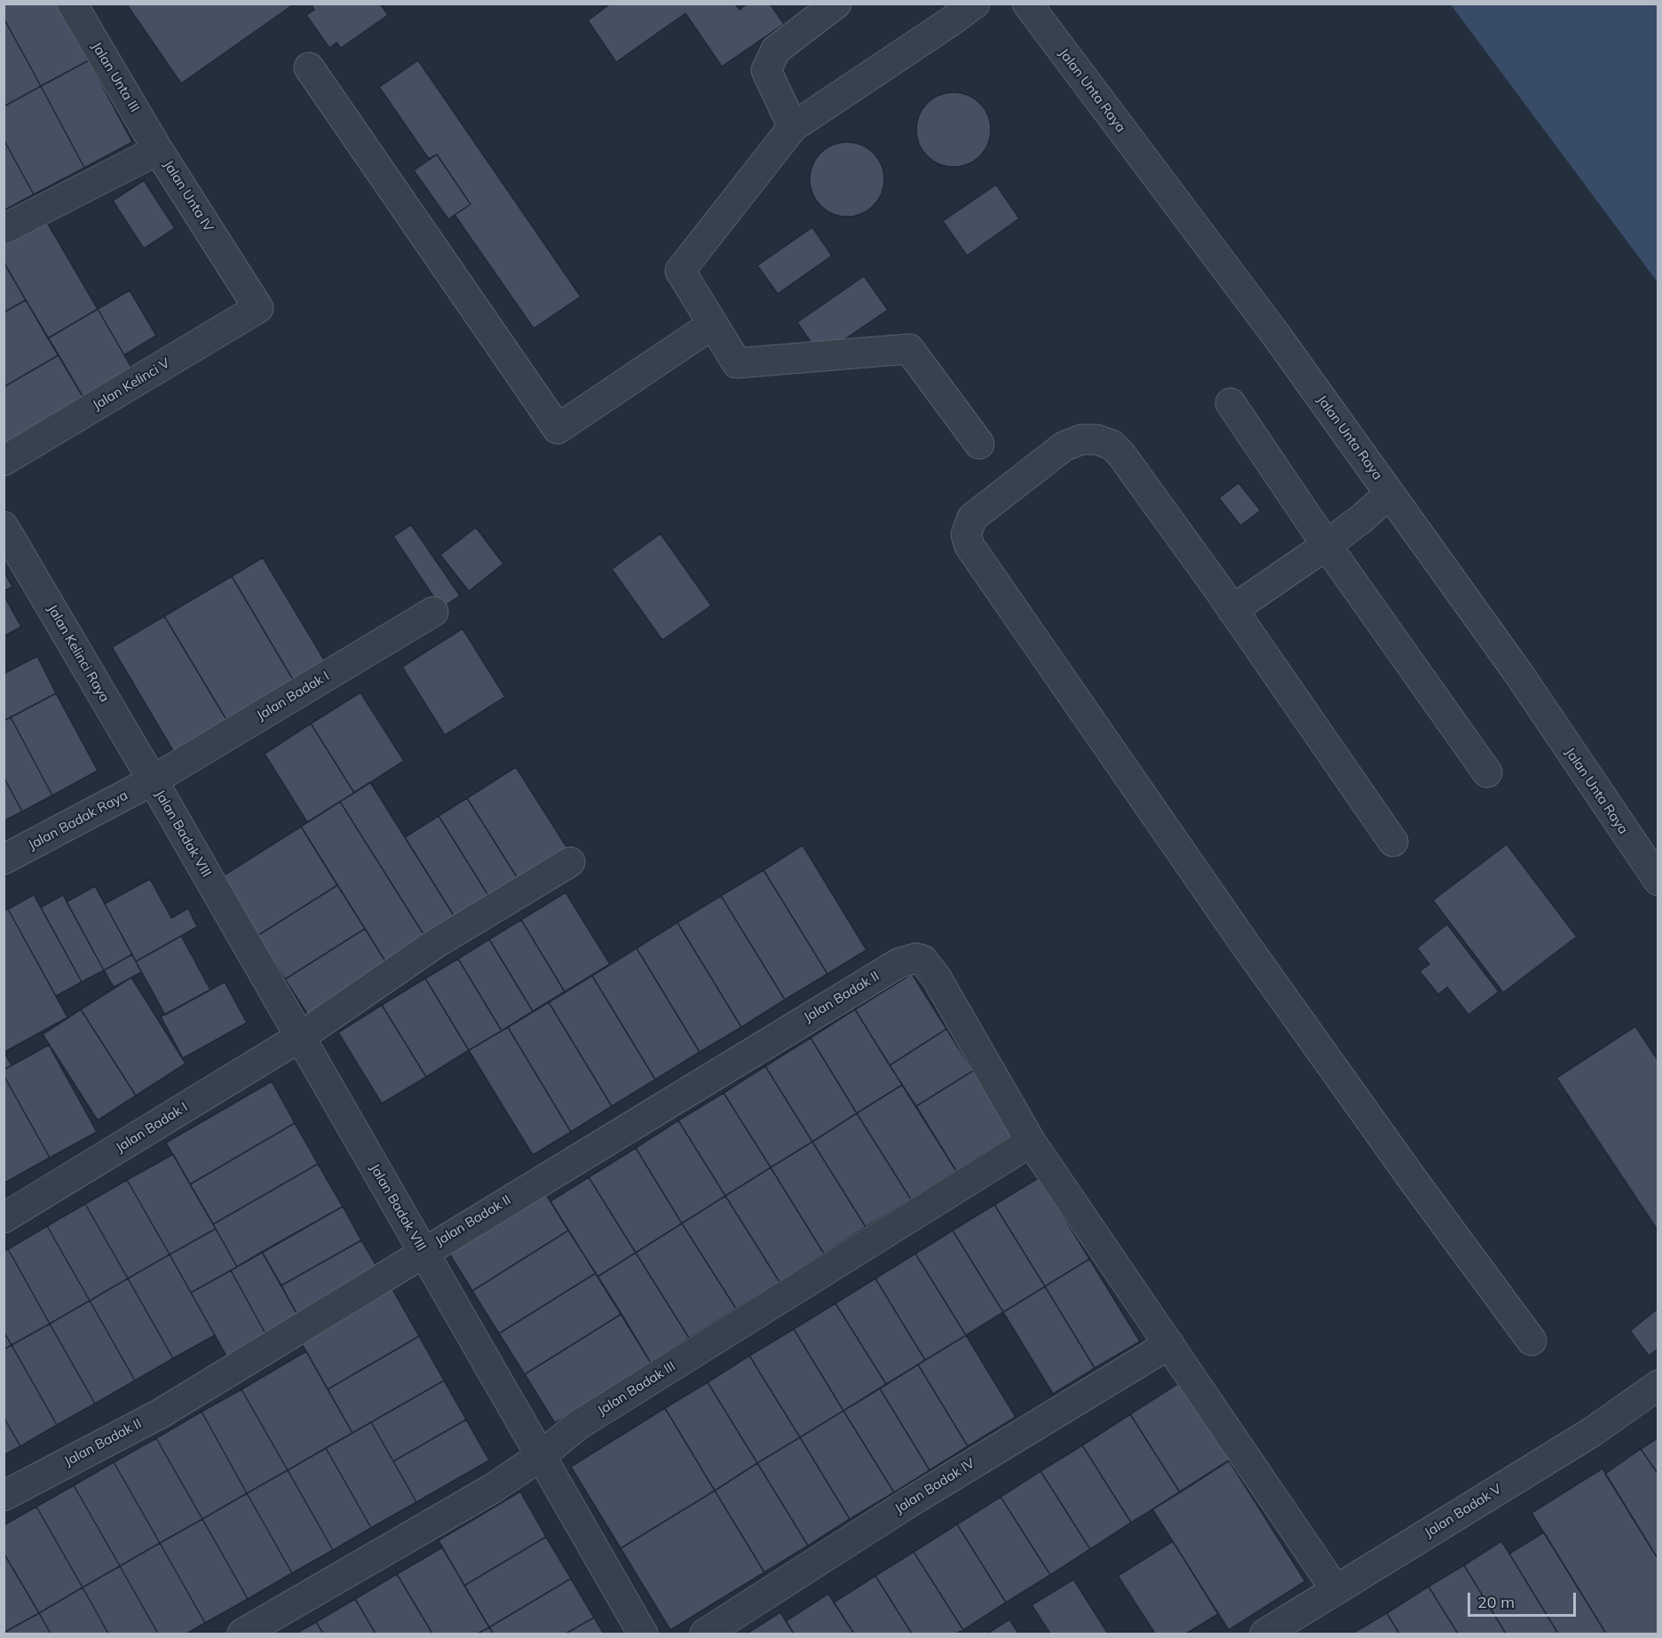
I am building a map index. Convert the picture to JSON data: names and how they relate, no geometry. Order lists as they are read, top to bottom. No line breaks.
{"streets":{"street":["Jalan Unta III","Jalan Unta Raya","Jalan Unta IV","Jalan Kelinci V","Jalan Kelinci Raya","Jalan Badak I","Jalan Badak Raya","Jalan Badak VIII","Jalan Badak II","Jalan Badak III","Jalan Badak IV","Jalan Badak V"]},"crossings":[["Jalan Unta III","Jalan Unta IV"],["Jalan Unta IV","Jalan Kelinci V"],["Jalan Kelinci Raya","Jalan Badak I"],["Jalan Kelinci Raya","Jalan Badak Raya"],["Jalan Kelinci Raya","Jalan Badak VIII"],["Jalan Badak I","Jalan Badak Raya"],["Jalan Badak I","Jalan Badak VIII"],["Jalan Badak Raya","Jalan Badak VIII"],["Jalan Badak VIII","Jalan Badak II"],["Jalan Badak VIII","Jalan Badak III"],["Jalan Badak II","Jalan Badak III"]],"scale_bar":"20 m"}
